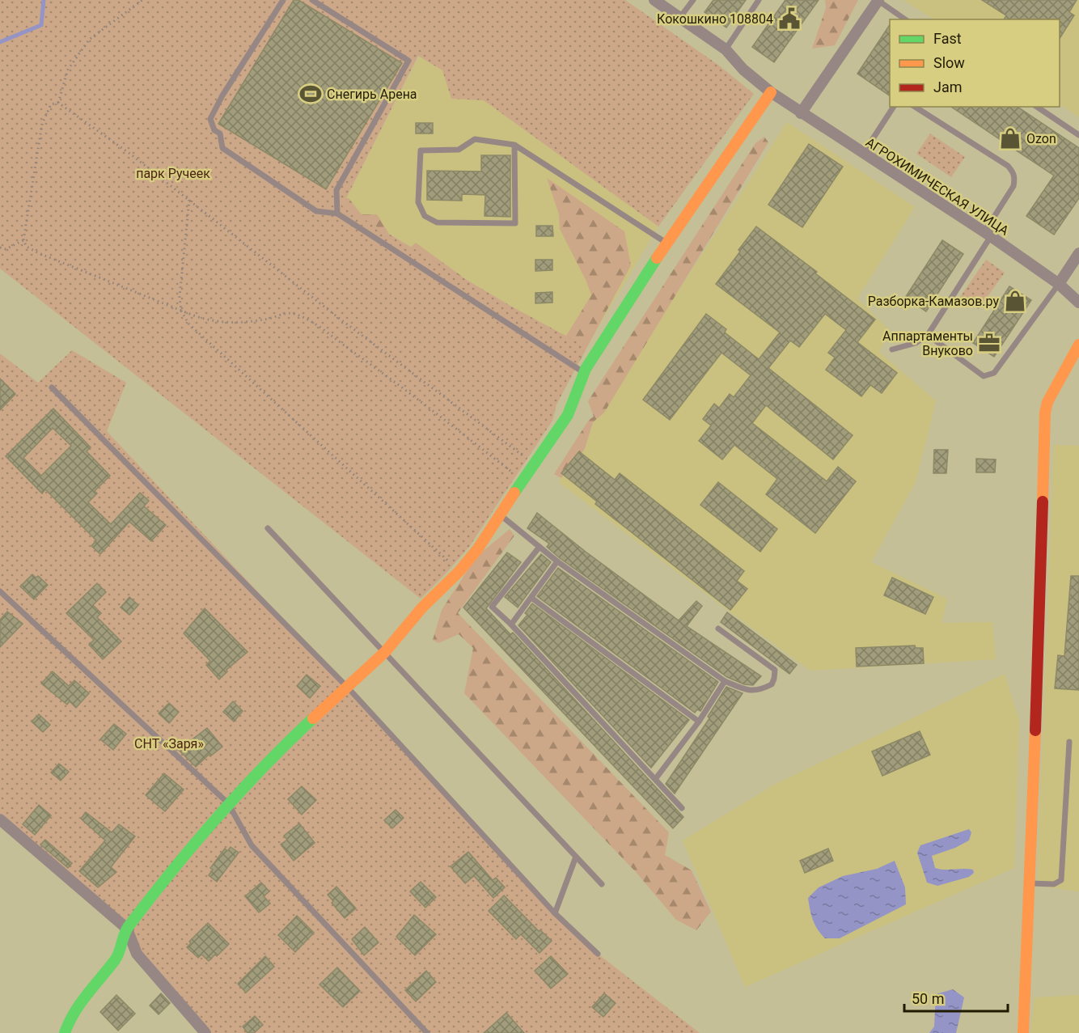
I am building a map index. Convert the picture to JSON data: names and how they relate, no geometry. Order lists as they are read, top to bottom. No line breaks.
{"streets":{"street":["АГРОХИМИЧЕСКАЯ УЛИЦА"]},"parks":["парк Ручеек","СНТ «Заря»"],"places":{"public building":["Кокошкино 108804"],"sports":["Снегирь Арена"],"shop":["Ozon","Разборка-Камазов.ру"],"office":["Аппартаменты Внуково"]},"legend":["Fast","Slow","Jam"],"scale_bar":"50 m"}
